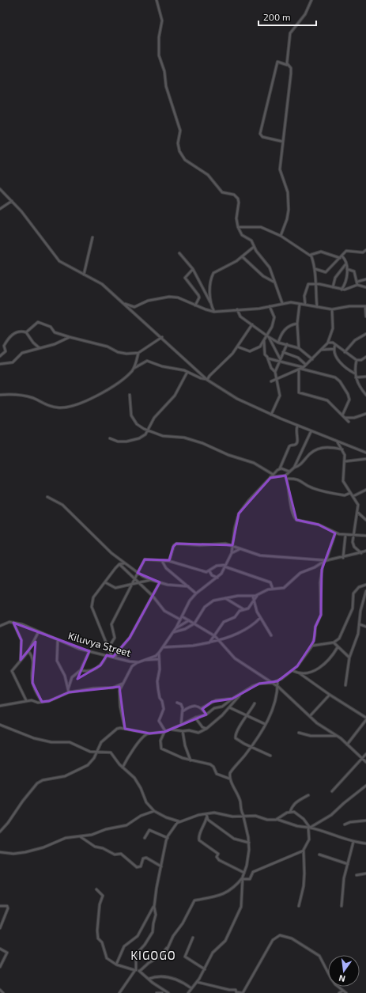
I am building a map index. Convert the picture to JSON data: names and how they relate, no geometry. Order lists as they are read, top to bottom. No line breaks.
{"streets":{"street":["Kiluvya Street"]},"districts":["KIGOGO"],"scale_bar":"200 m","north":"bottom"}
